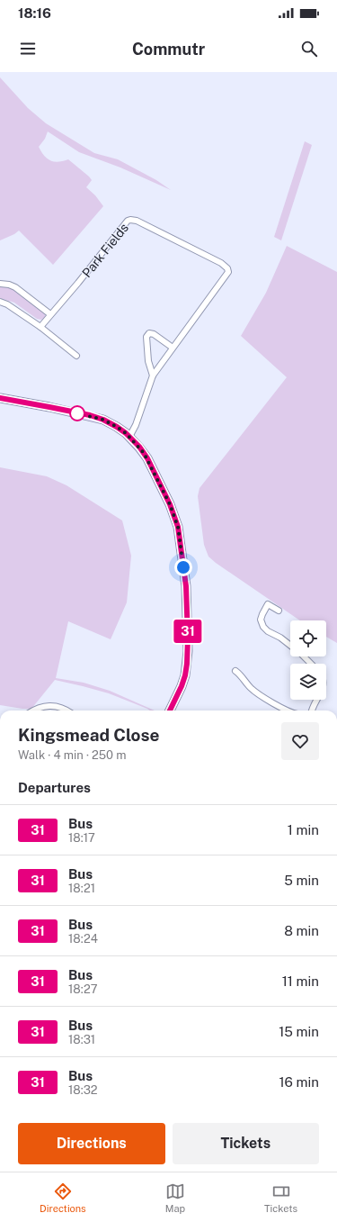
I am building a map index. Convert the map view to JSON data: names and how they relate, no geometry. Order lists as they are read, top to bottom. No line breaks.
{"streets":{"street":["Park Fields"]},"lines":["bus line 31"],"page":{"status":"18:16","header":"Commutr","on_map":"31","heading":[["Kingsmead Close","Walk · 4 min · 250 m"],"Departures"],"list":[{"mark":"31","name":"Bus","note":"18:17","value":"1 min"},{"mark":"31","name":"Bus","note":"18:21","value":"5 min"},{"mark":"31","name":"Bus","note":"18:24","value":"8 min"},{"mark":"31","name":"Bus","note":"18:27","value":"11 min"},{"mark":"31","name":"Bus","note":"18:31","value":"15 min"},{"mark":"31","name":"Bus","note":"18:32","value":"16 min"}],"buttons":["Directions","Tickets"],"tabs":["Directions","Map","Tickets"]}}
